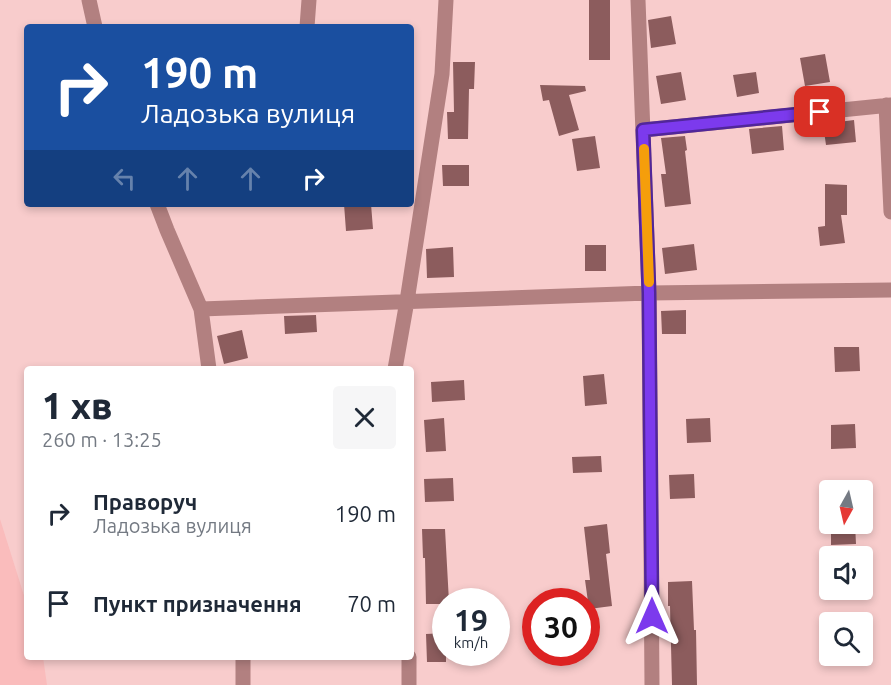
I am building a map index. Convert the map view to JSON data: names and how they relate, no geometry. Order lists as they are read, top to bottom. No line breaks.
{"north":"bottom","page":{"turn":["190 m","Ладозька вулиця"],"heading":["1 хв","260 m · 13:25"],"list":[{"name":"Праворуч","note":"Ладозька вулиця","value":"190 m"},{"name":"Пункт призначення","value":"70 m"}],"speed":"19 km/h","limit":"30"}}
